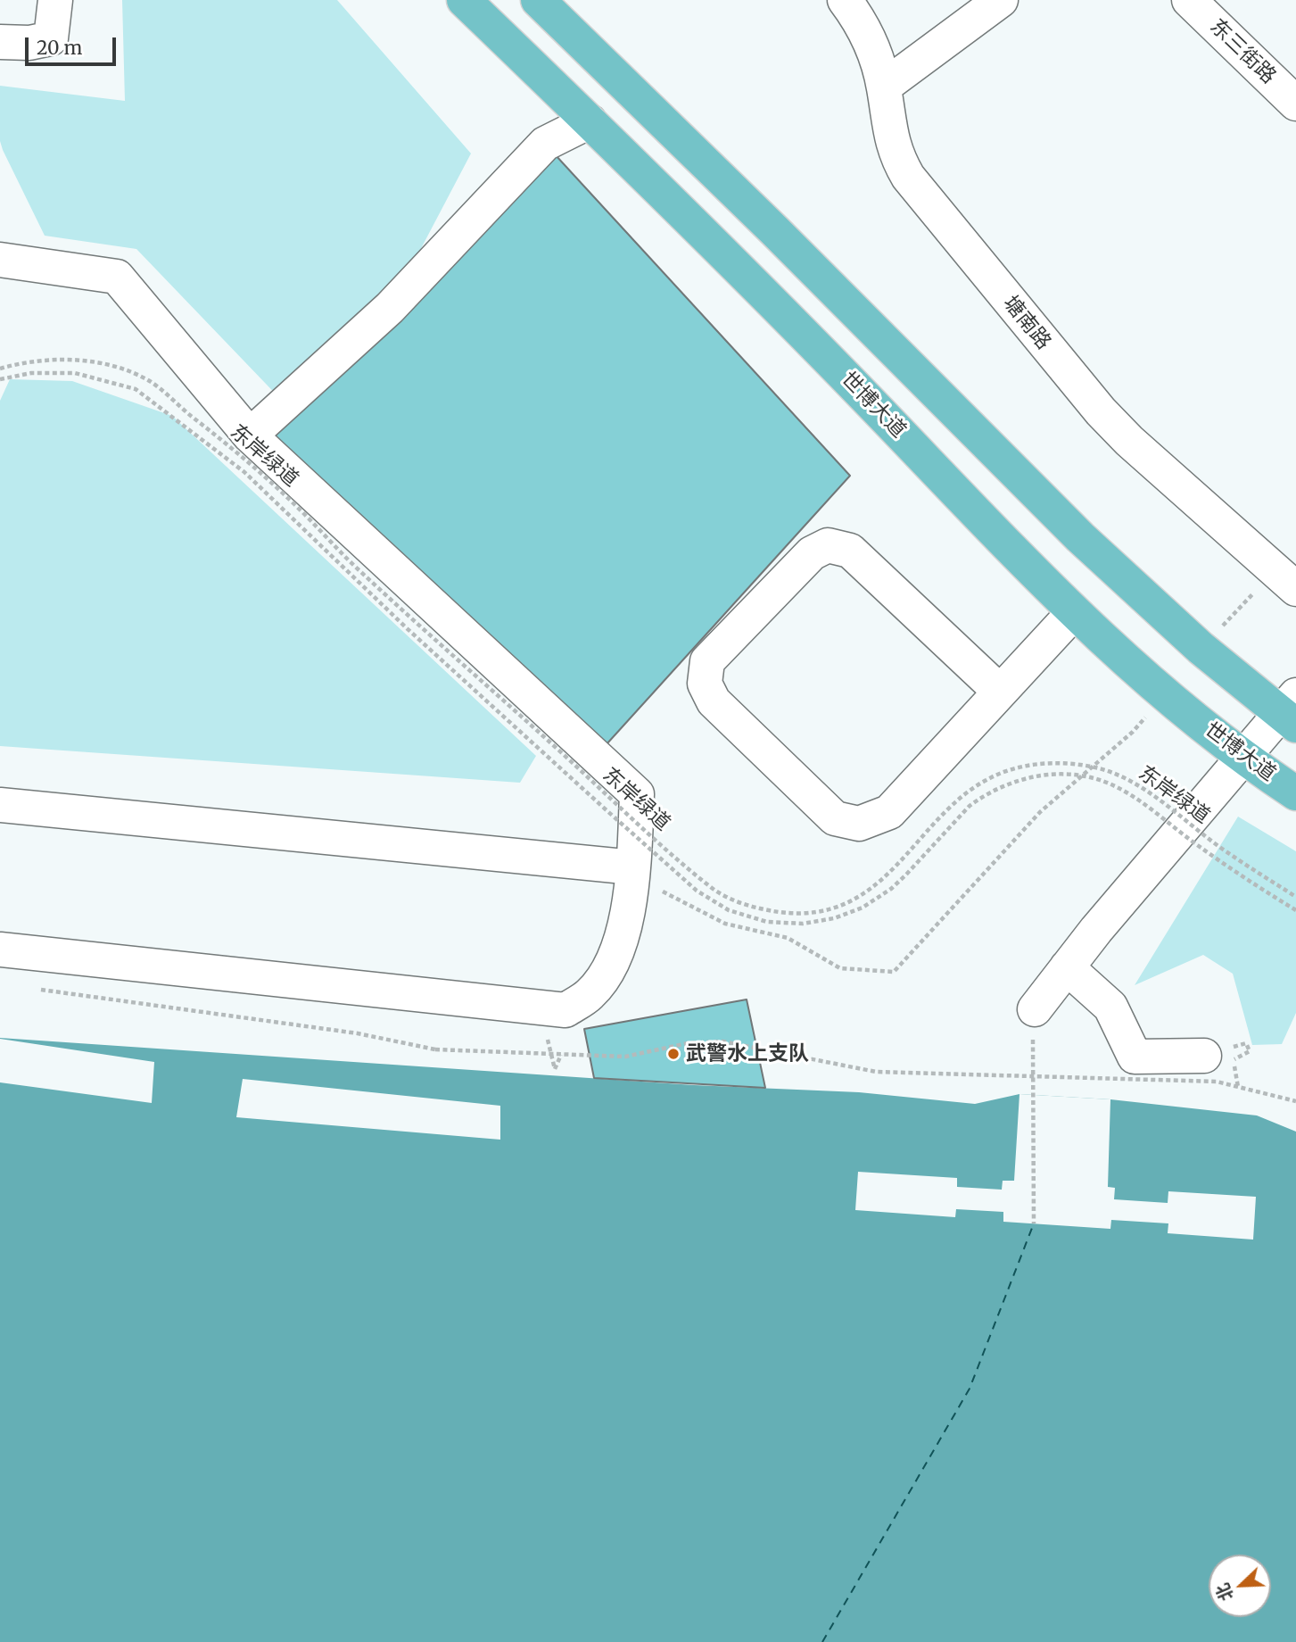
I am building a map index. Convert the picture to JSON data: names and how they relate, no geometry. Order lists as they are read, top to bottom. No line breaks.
{"streets":{"main road":["世博大道"],"street":["东三街路","塘南路"],"path":["东岸绿道"]},"places":["武警水上支队"],"scale_bar":"20 m","north":"bottom left"}
